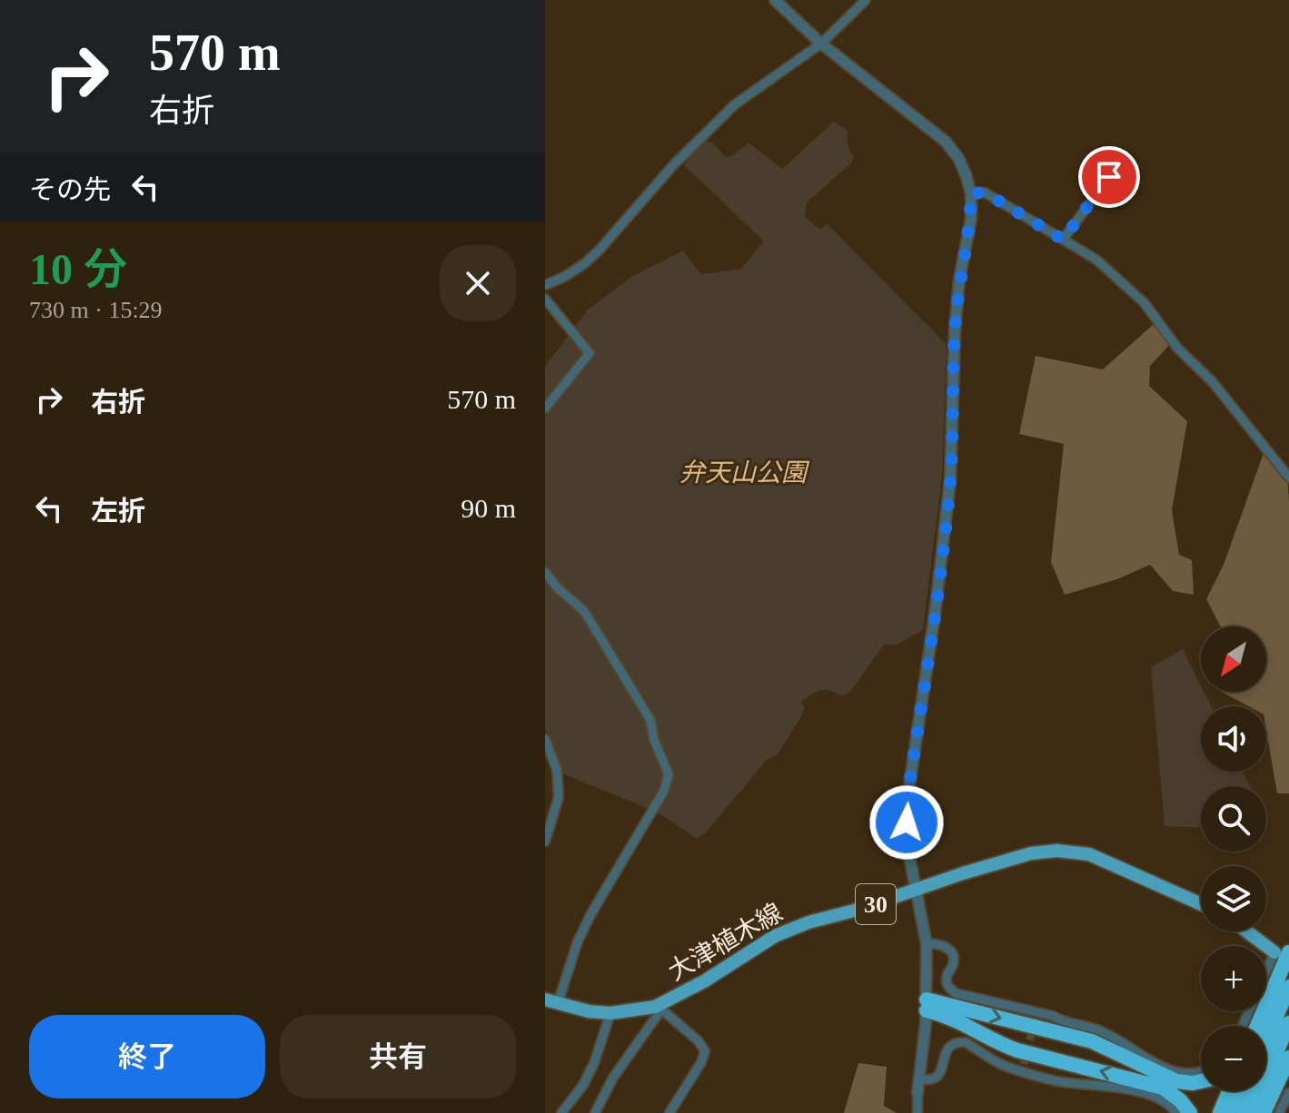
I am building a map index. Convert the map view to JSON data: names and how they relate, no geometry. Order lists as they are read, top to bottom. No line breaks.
{"streets":{"main road":["30","大津植木線"]},"parks":["弁天山公園"],"north":"bottom left","page":{"turn":["570 m","右折"],"then":"その先","heading":["10 分","730 m · 15:29"],"list":[{"name":"右折","value":"570 m"},{"name":"左折","value":"90 m"}],"map_buttons":["+","−"],"buttons":["終了","共有"]}}
